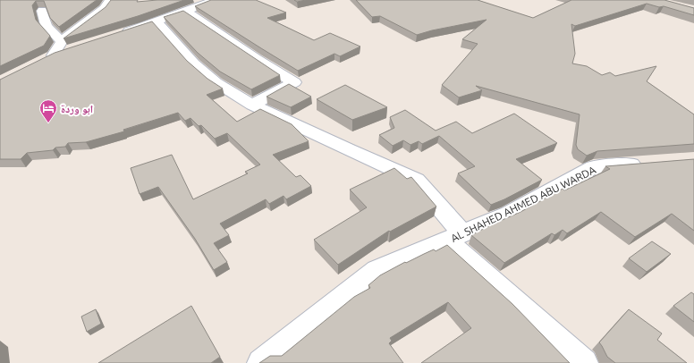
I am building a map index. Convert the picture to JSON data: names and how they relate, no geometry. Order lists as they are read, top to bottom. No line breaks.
{"streets":{"street":["AL SHAHED AHMED ABU WARDA"]},"places":{"hotel":["ابو وردة"]}}
